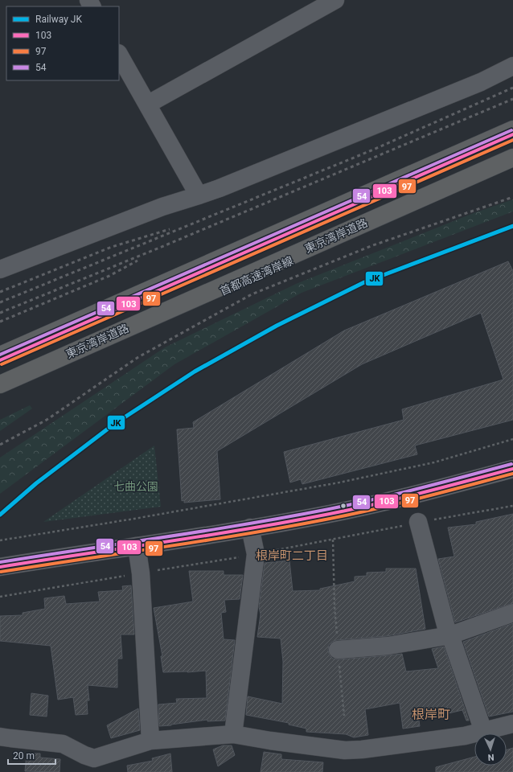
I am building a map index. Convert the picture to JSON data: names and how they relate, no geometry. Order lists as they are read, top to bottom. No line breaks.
{"streets":{"highway":["東京湾岸道路","首都高速湾岸線"]},"districts":["根岸町二丁目","根岸町"],"parks":["七曲公園"],"lines":["transit line 54","transit line 103","transit line 97","rail line JK"],"legend":["Railway JK","103","97","54"],"scale_bar":"20 m","north":"bottom"}
